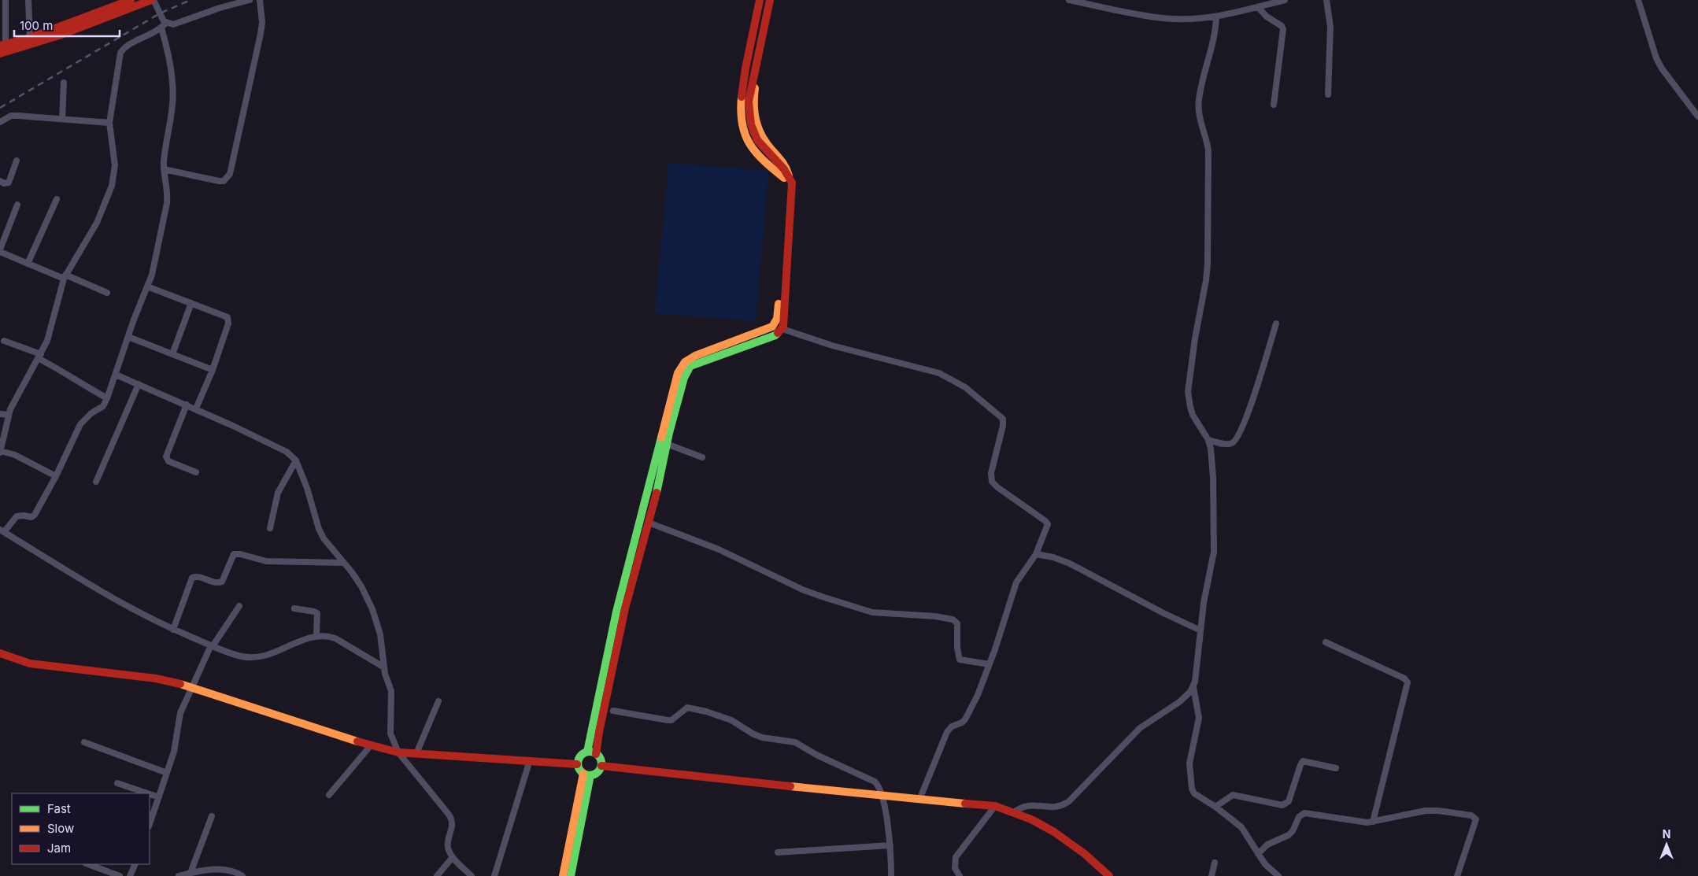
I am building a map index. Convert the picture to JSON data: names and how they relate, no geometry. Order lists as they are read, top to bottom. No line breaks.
{"legend":["Fast","Slow","Jam"],"scale_bar":"100 m","north":"top"}
